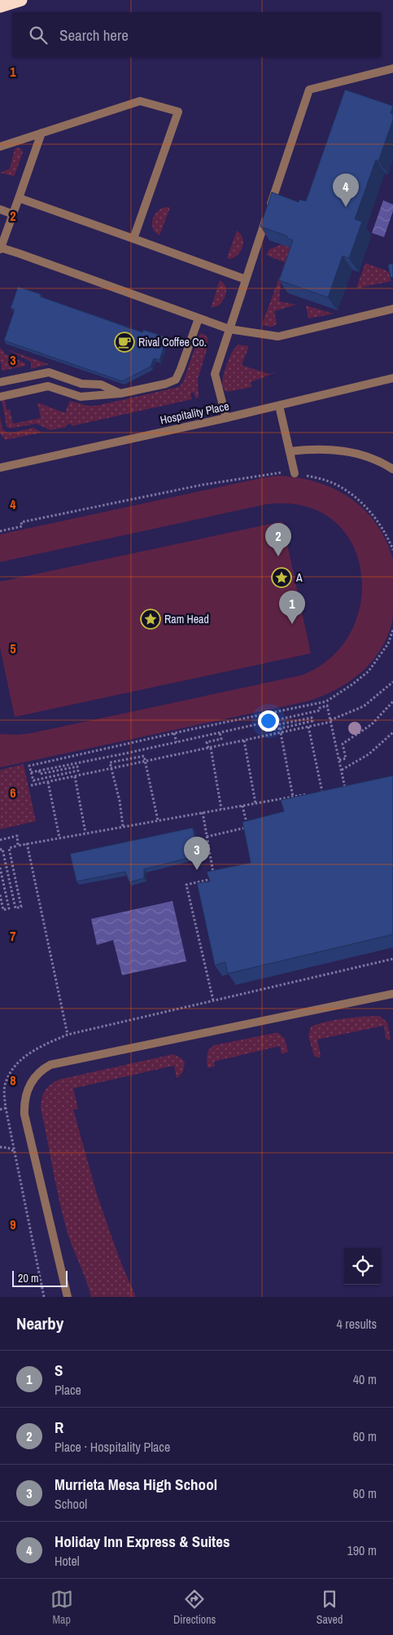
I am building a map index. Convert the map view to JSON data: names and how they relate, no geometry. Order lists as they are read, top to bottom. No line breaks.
{"streets":{"street":["Hospitality Place"]},"places":{"cafe":["Rival Coffee Co."],"place":["A","Ram Head"]},"scale_bar":"20 m","page":{"search":"Search here","pins":["4","2","1","3"],"scale":"20 m","heading":["Nearby","4 results"],"list":[{"mark":"1","name":"S","note":"Place","value":"40 m"},{"mark":"2","name":"R","note":"Place · Hospitality Place","value":"60 m"},{"mark":"3","name":"Murrieta Mesa High School","note":"School","value":"60 m"},{"mark":"4","name":"Holiday Inn Express & Suites","note":"Hotel","value":"190 m"}],"nav":["Map","Directions","Saved"]},"grid":{"rows":["1","2","3","4","5","6","7","8","9"]}}
